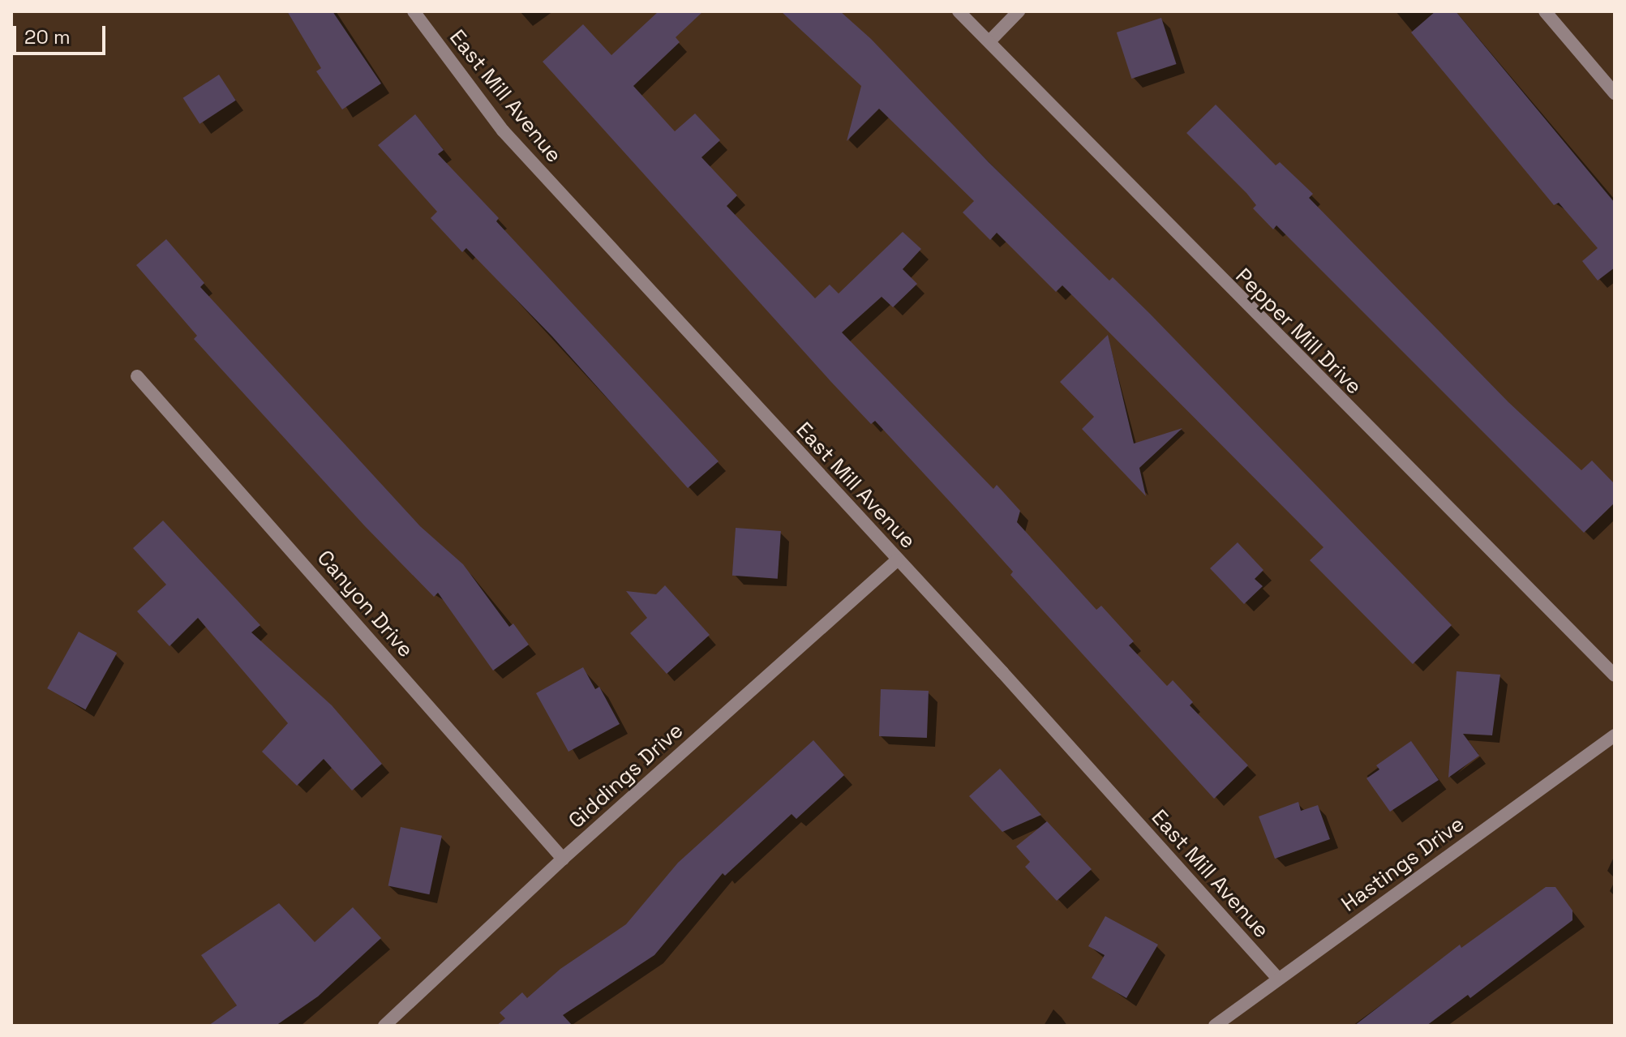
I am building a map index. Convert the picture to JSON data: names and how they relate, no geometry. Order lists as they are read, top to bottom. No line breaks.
{"streets":{"street":["East Mill Avenue","Pepper Mill Drive","Canyon Drive","Giddings Drive","Hastings Drive"]},"crossings":[["East Mill Avenue","Giddings Drive"],["East Mill Avenue","Hastings Drive"],["Canyon Drive","Giddings Drive"]],"scale_bar":"20 m"}
